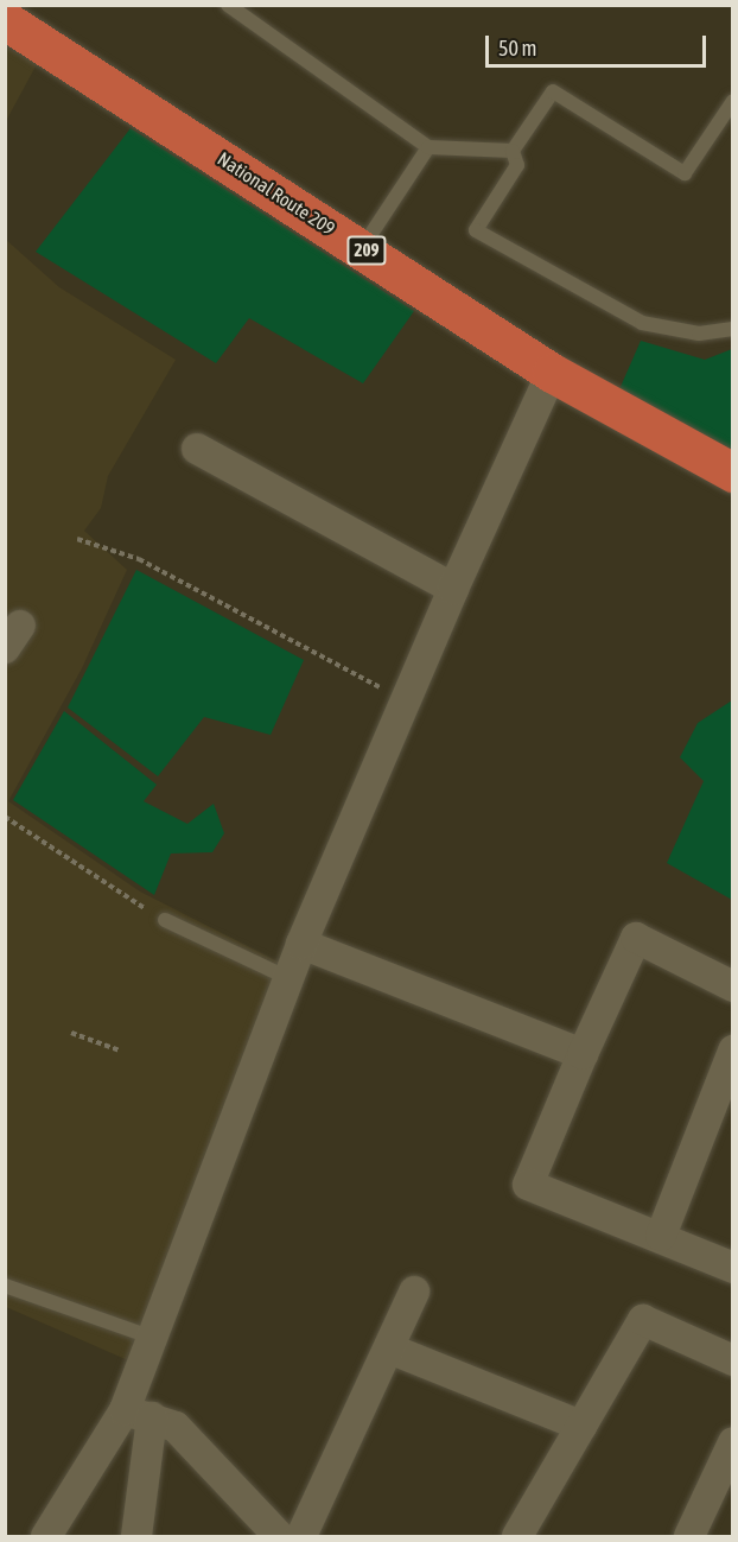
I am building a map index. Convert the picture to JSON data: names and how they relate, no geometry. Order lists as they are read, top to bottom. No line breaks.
{"streets":{"highway":["National Route 209","209"]},"scale_bar":"50 m"}
